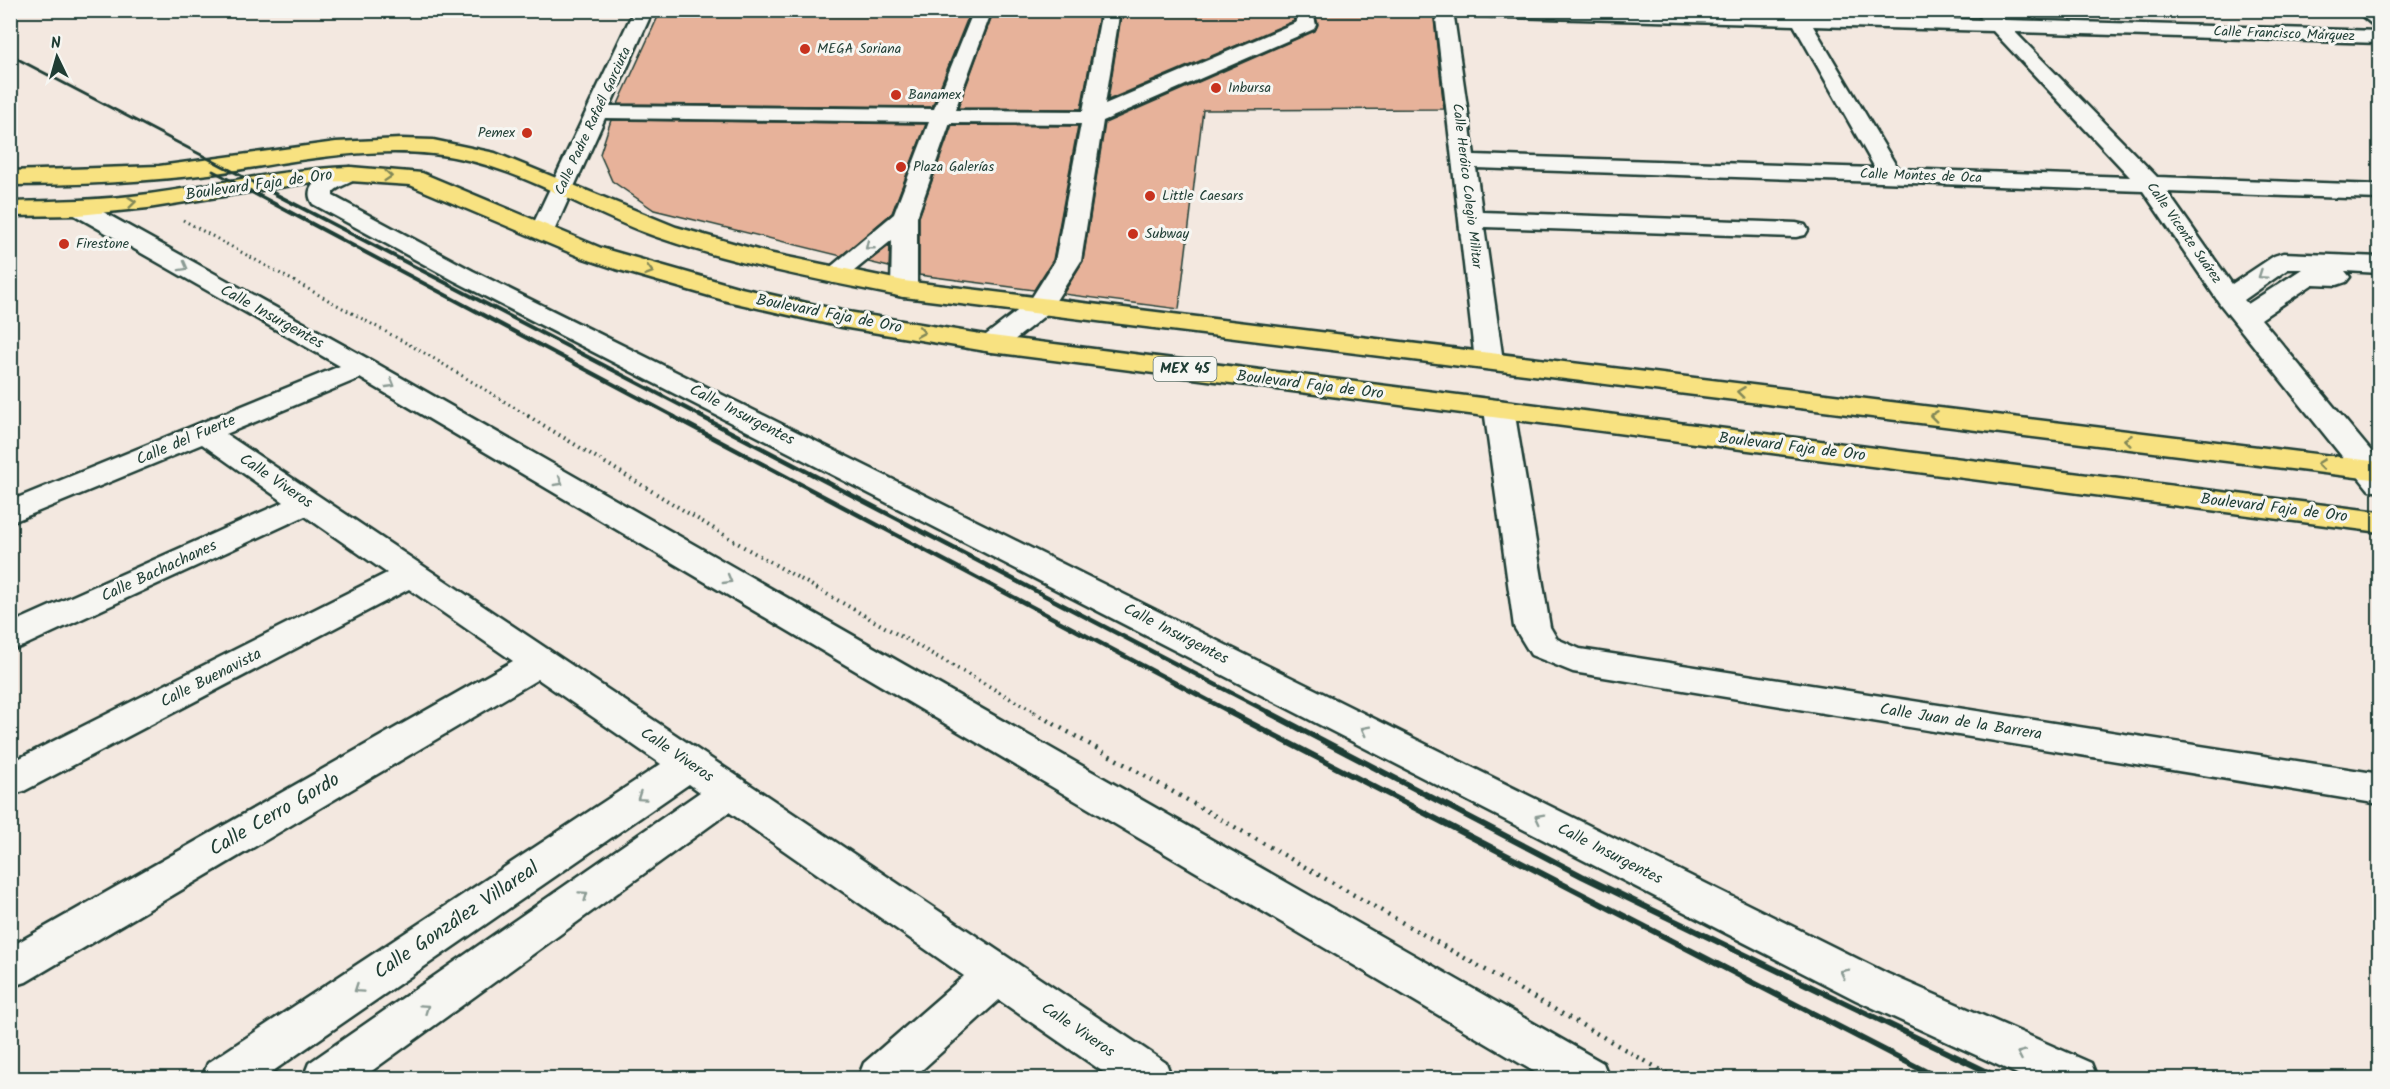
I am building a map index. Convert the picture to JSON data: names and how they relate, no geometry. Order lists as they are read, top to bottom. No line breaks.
{"streets":{"main road":["Boulevard Faja de Oro","MEX 45"],"street":["Calle Francisco Márquez","Calle Padre Rafaél Garciuta","Calle Montes de Oca","Calle Heróico Colegio Militar","Calle Vicente Suárez","Calle Insurgentes","Calle del Fuerte","Calle Viveros","Calle Bachachanes","Calle Buenavista","Calle Juan de la Barrera","Calle Cerro Gordo","Calle González Villareal"]},"crossings":[["Calle Francisco Márquez","Calle Vicente Suárez"],["Calle Padre Rafaél Garciuta","Boulevard Faja de Oro"],["Calle Montes de Oca","Calle Heróico Colegio Militar"],["Calle Montes de Oca","Calle Vicente Suárez"],["Boulevard Faja de Oro","Calle Heróico Colegio Militar"],["Boulevard Faja de Oro","Calle Vicente Suárez"],["Boulevard Faja de Oro","Calle Insurgentes"],["Boulevard Faja de Oro","Calle Juan de la Barrera"],["Calle Insurgentes","Calle del Fuerte"],["Calle del Fuerte","Calle Viveros"],["Calle Viveros","Calle Bachachanes"],["Calle Viveros","Calle Buenavista"],["Calle Viveros","Calle Cerro Gordo"],["Calle Viveros","Calle González Villareal"]],"places":["MEGA Soriana","Inbursa","Banamex","Pemex","Plaza Galerías","Little Caesars","Subway","Firestone"],"north":"top"}
